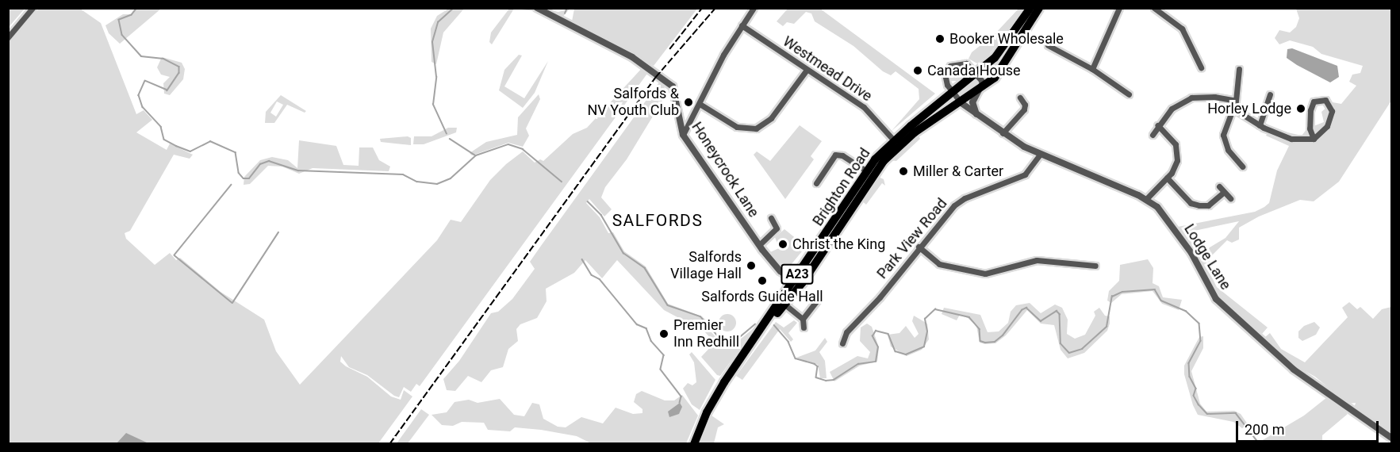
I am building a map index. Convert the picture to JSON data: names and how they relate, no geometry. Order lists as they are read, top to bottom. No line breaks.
{"streets":{"main road":["Brighton Road","A23"],"street":["Westmead Drive","Honeycrock Lane","Park View Road","Lodge Lane"]},"crossings":[["Westmead Drive","Brighton Road"],["Honeycrock Lane","Brighton Road"],["Brighton Road","Lodge Lane"],["Brighton Road","A23"],["Park View Road","Lodge Lane"],["Lodge Lane","A23"]],"districts":["SALFORDS"],"places":["Booker Wholesale","Canada House","Salfords & NV Youth Club","Horley Lodge","Miller & Carter","Christ the King","Salfords Village Hall","Salfords Guide Hall","Premier Inn Redhill"],"scale_bar":"200 m"}
